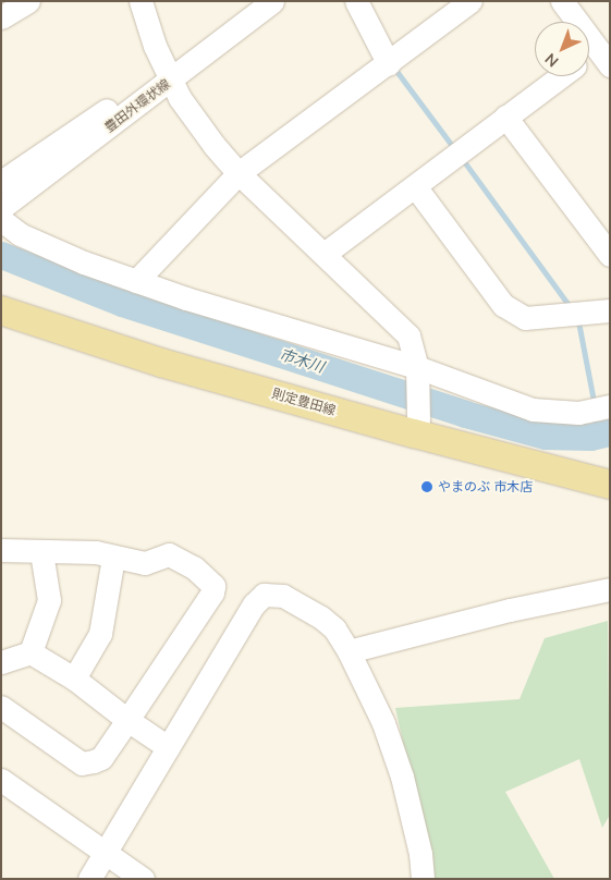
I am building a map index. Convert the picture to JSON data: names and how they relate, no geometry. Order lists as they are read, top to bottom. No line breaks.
{"streets":{"main road":["則定豊田線"],"street":["豊田外環状線"]},"water":["市木川"],"places":["やまのぶ 市木店"],"north":"bottom left"}
